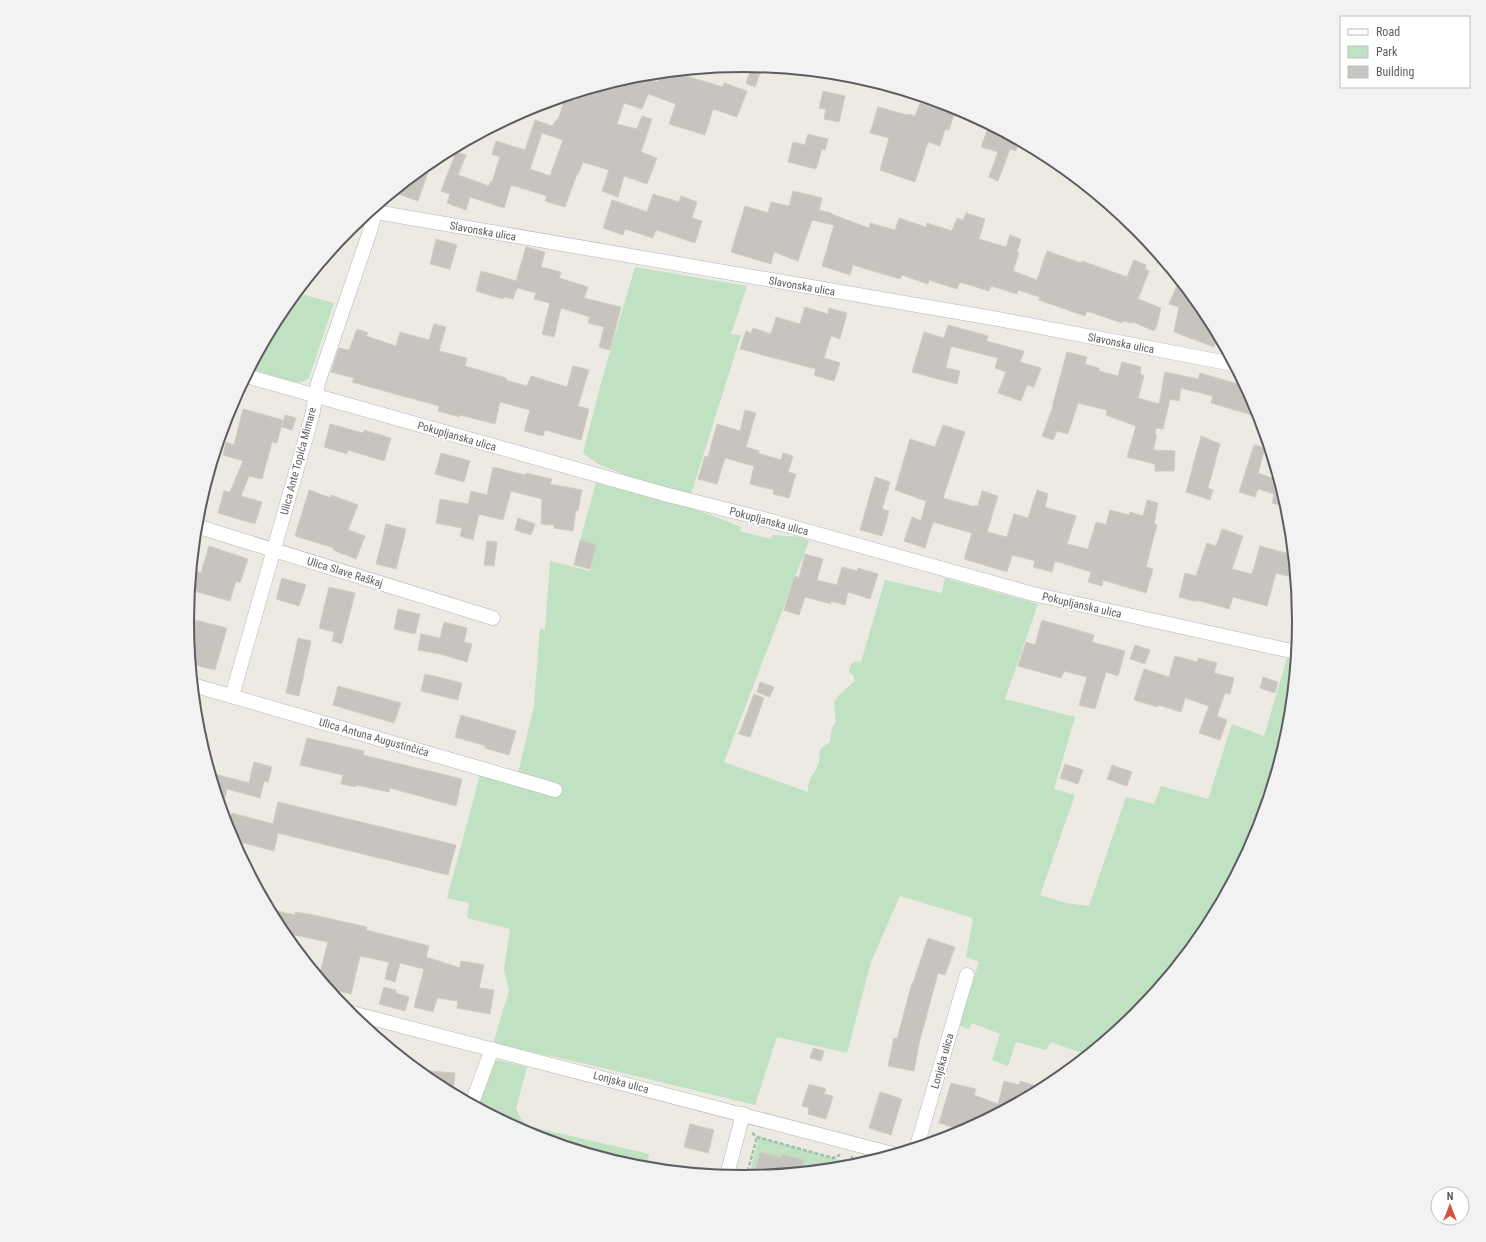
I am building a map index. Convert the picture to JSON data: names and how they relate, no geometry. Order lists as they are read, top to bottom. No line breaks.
{"streets":{"street":["Slavonska ulica","Pokupljanska ulica","Ulica Ante Topića Mimare","Ulica Slave Raškaj","Ulica Antuna Augustinčića","Lonjska ulica"]},"crossings":[["Pokupljanska ulica","Ulica Ante Topića Mimare"],["Ulica Ante Topića Mimare","Ulica Slave Raškaj"],["Ulica Ante Topića Mimare","Ulica Antuna Augustinčića"]],"legend":["Road","Park","Building"],"north":"top"}
